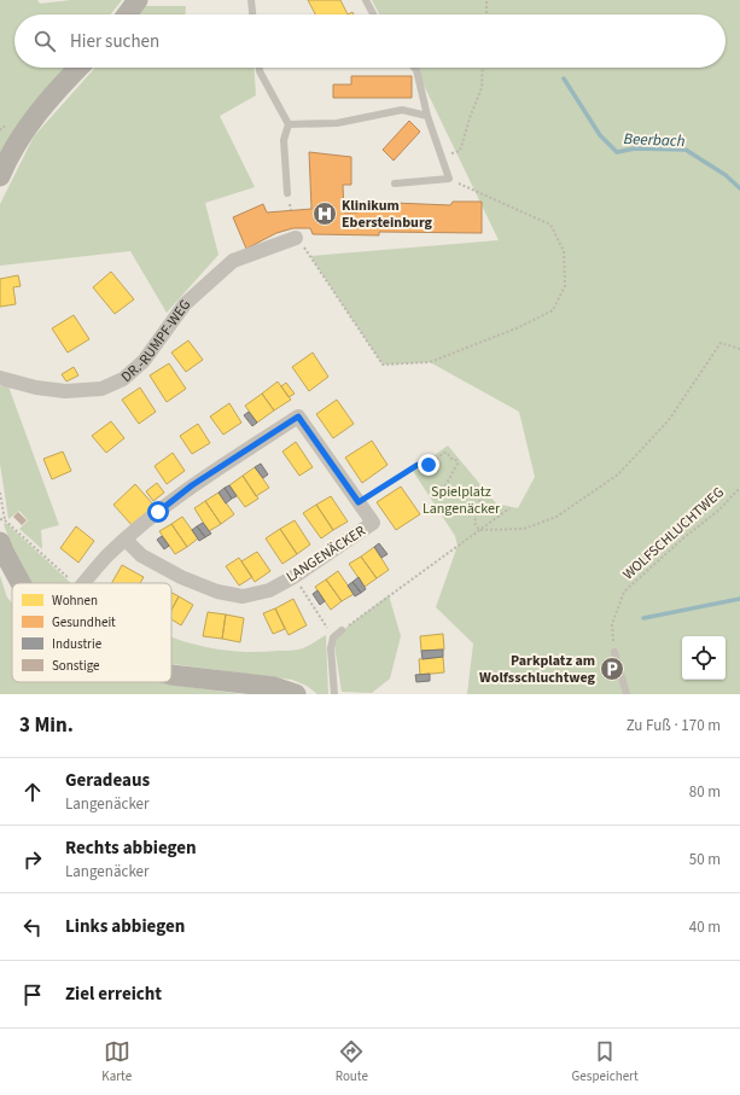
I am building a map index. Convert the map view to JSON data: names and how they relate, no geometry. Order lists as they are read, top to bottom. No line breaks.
{"streets":{"street":["DR.-RUMPF-WEG","LANGENÄCKER"],"path":["WOLFSCHLUCHTWEG"]},"water":["Beerbach"],"parks":["Spielplatz Langenäcker"],"places":{"hospital":["Klinikum Ebersteinburg"],"parking":["Parkplatz am Wolfsschluchtweg"]},"legend":["Wohnen","Gesundheit","Industrie","Sonstige"],"page":{"search":"Hier suchen","heading":["3 Min.","Zu Fuß · 170 m"],"list":[["Geradeaus","Langenäcker","80 m"],["Rechts abbiegen","Langenäcker","50 m"],["Links abbiegen","40 m"],"Ziel erreicht"],"nav":["Karte","Route","Gespeichert"]}}
